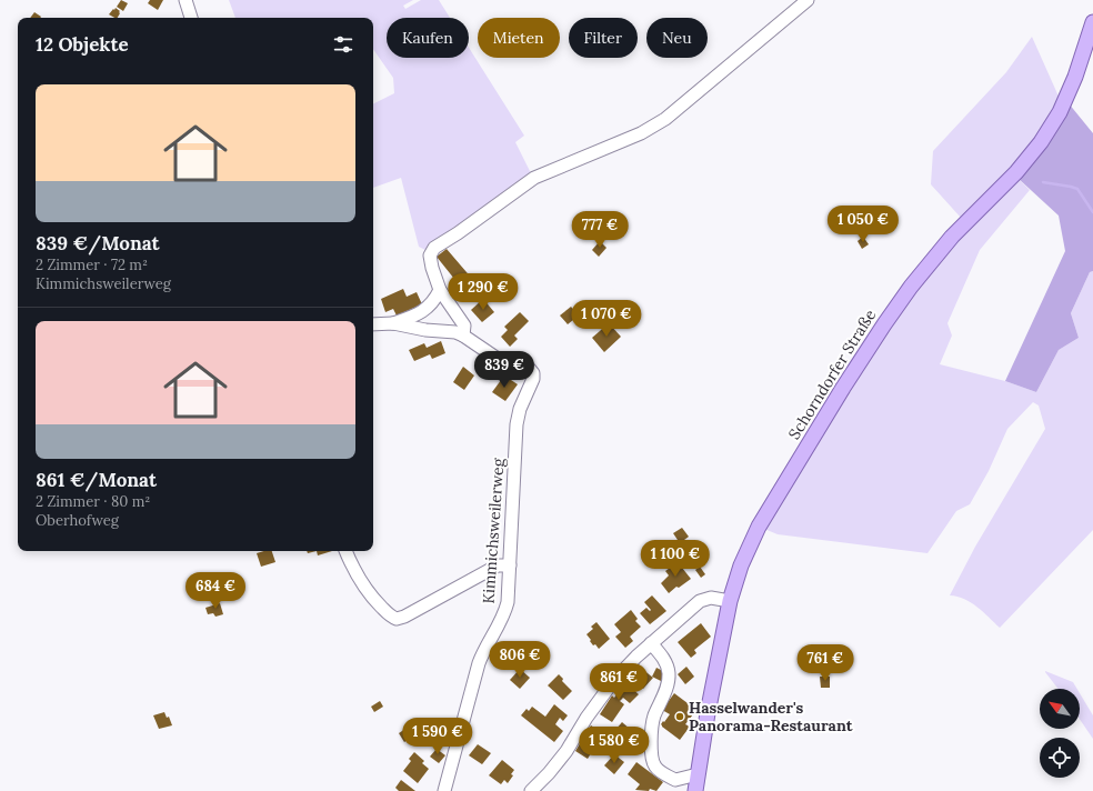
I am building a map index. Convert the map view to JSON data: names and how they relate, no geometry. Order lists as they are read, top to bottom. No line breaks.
{"streets":{"main road":["Schorndorfer Straße"],"street":["Kimmichsweilerweg"]},"places":["Hasselwander's Panorama-Restaurant"],"north":"top left","page":{"chip":["Kaufen","Mieten","Filter","Neu"],"heading":"12 Objekte","list":[{"name":"839 €/Monat","note":"2 Zimmer · 72 m² · Kimmichsweilerweg"},{"name":"861 €/Monat","note":"2 Zimmer · 80 m² · Oberhofweg"}],"price":["1 050 €","777 €","1 290 €","1 070 €","839 €","1 100 €","684 €","806 €","761 €","861 €","1 590 €","1 580 €"]}}
